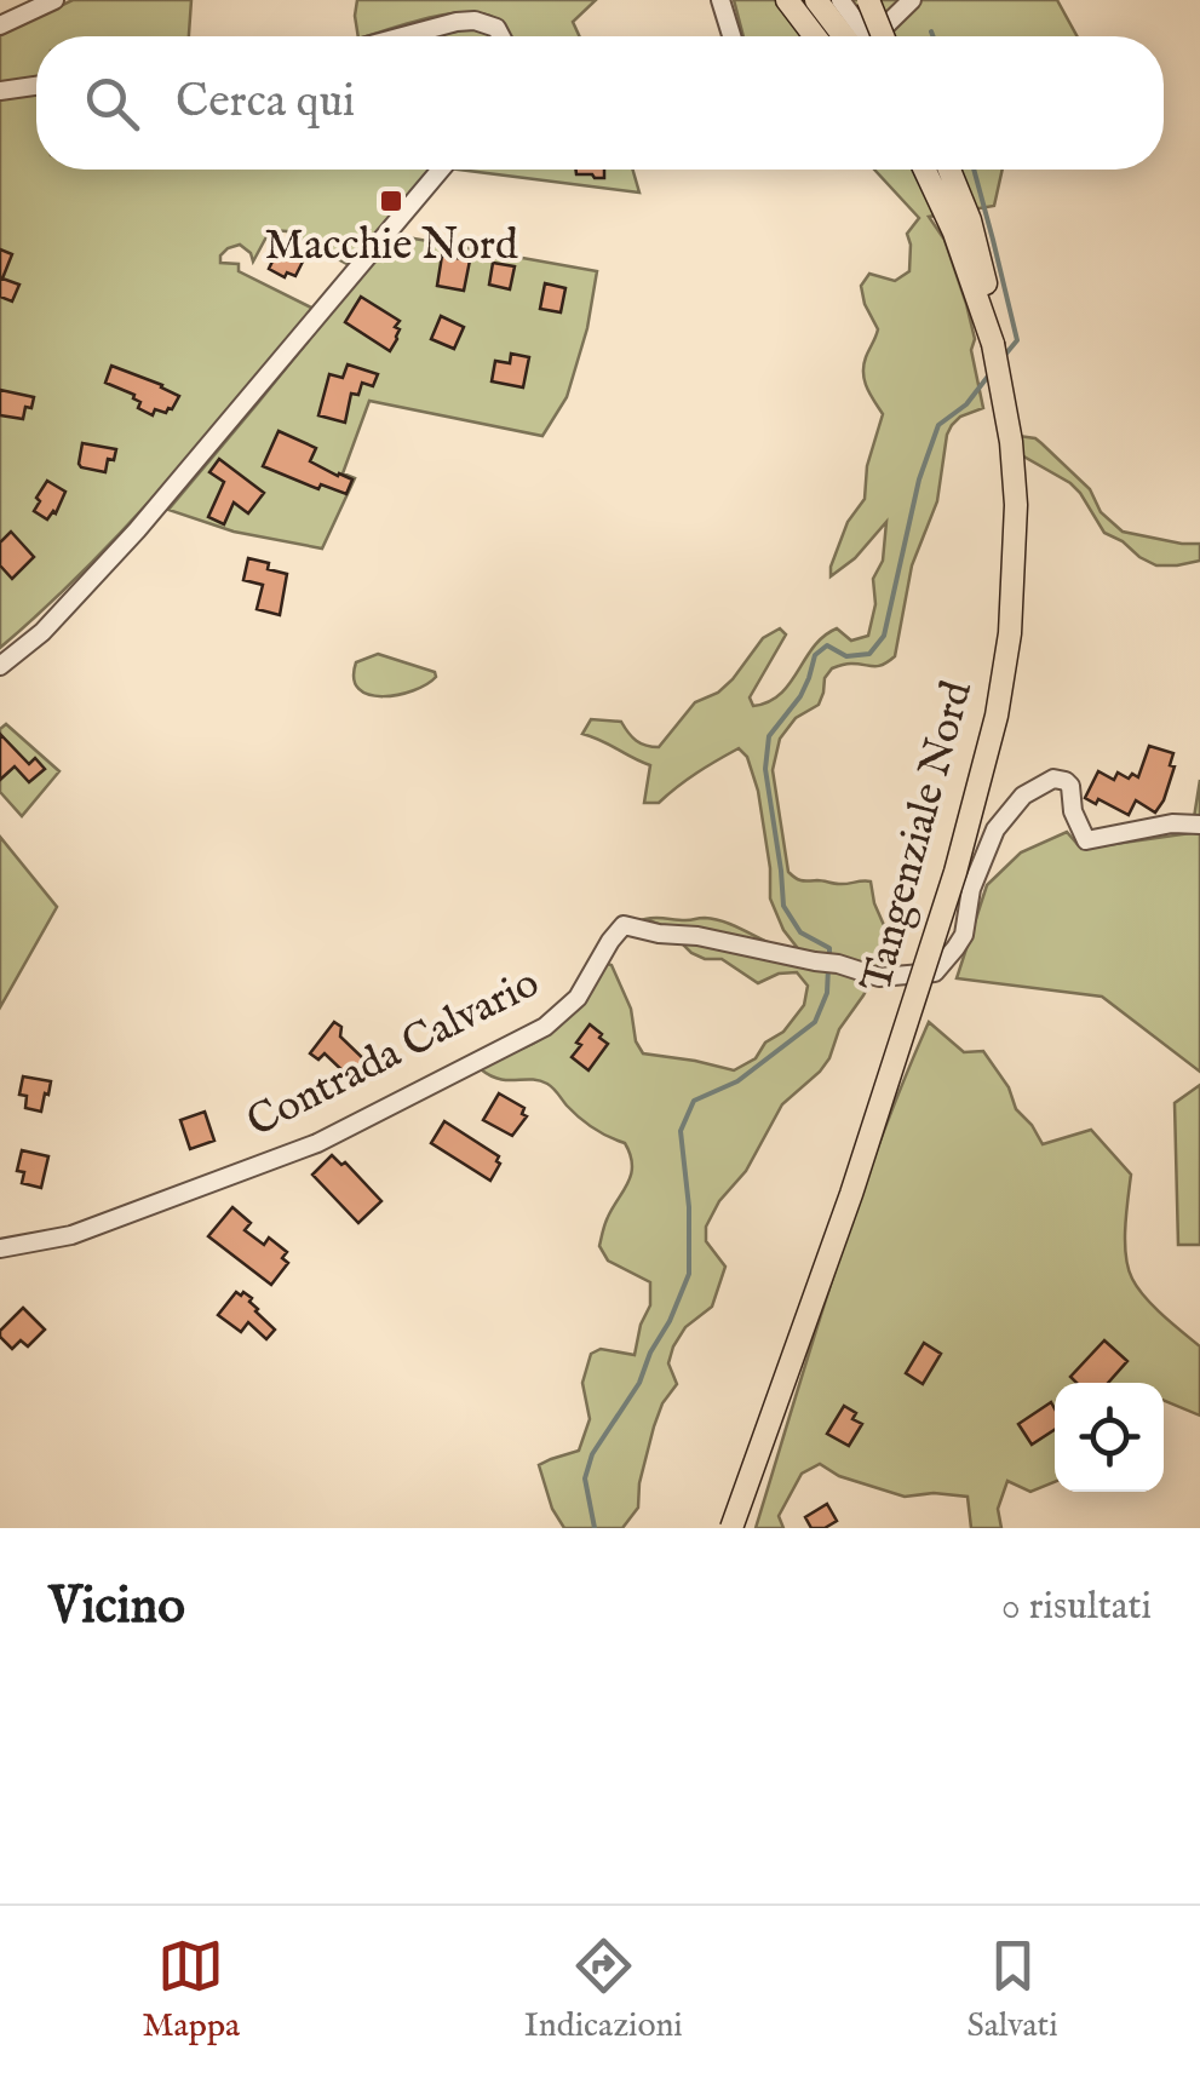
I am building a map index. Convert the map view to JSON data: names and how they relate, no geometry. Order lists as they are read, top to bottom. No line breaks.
{"streets":{"main road":["Tangenziale Nord"],"street":["Contrada Calvario"]},"places":{"transit":["Macchie Nord"]},"page":{"search":"Cerca qui","heading":["Vicino","0 risultati"],"nav":["Mappa","Indicazioni","Salvati"]}}
